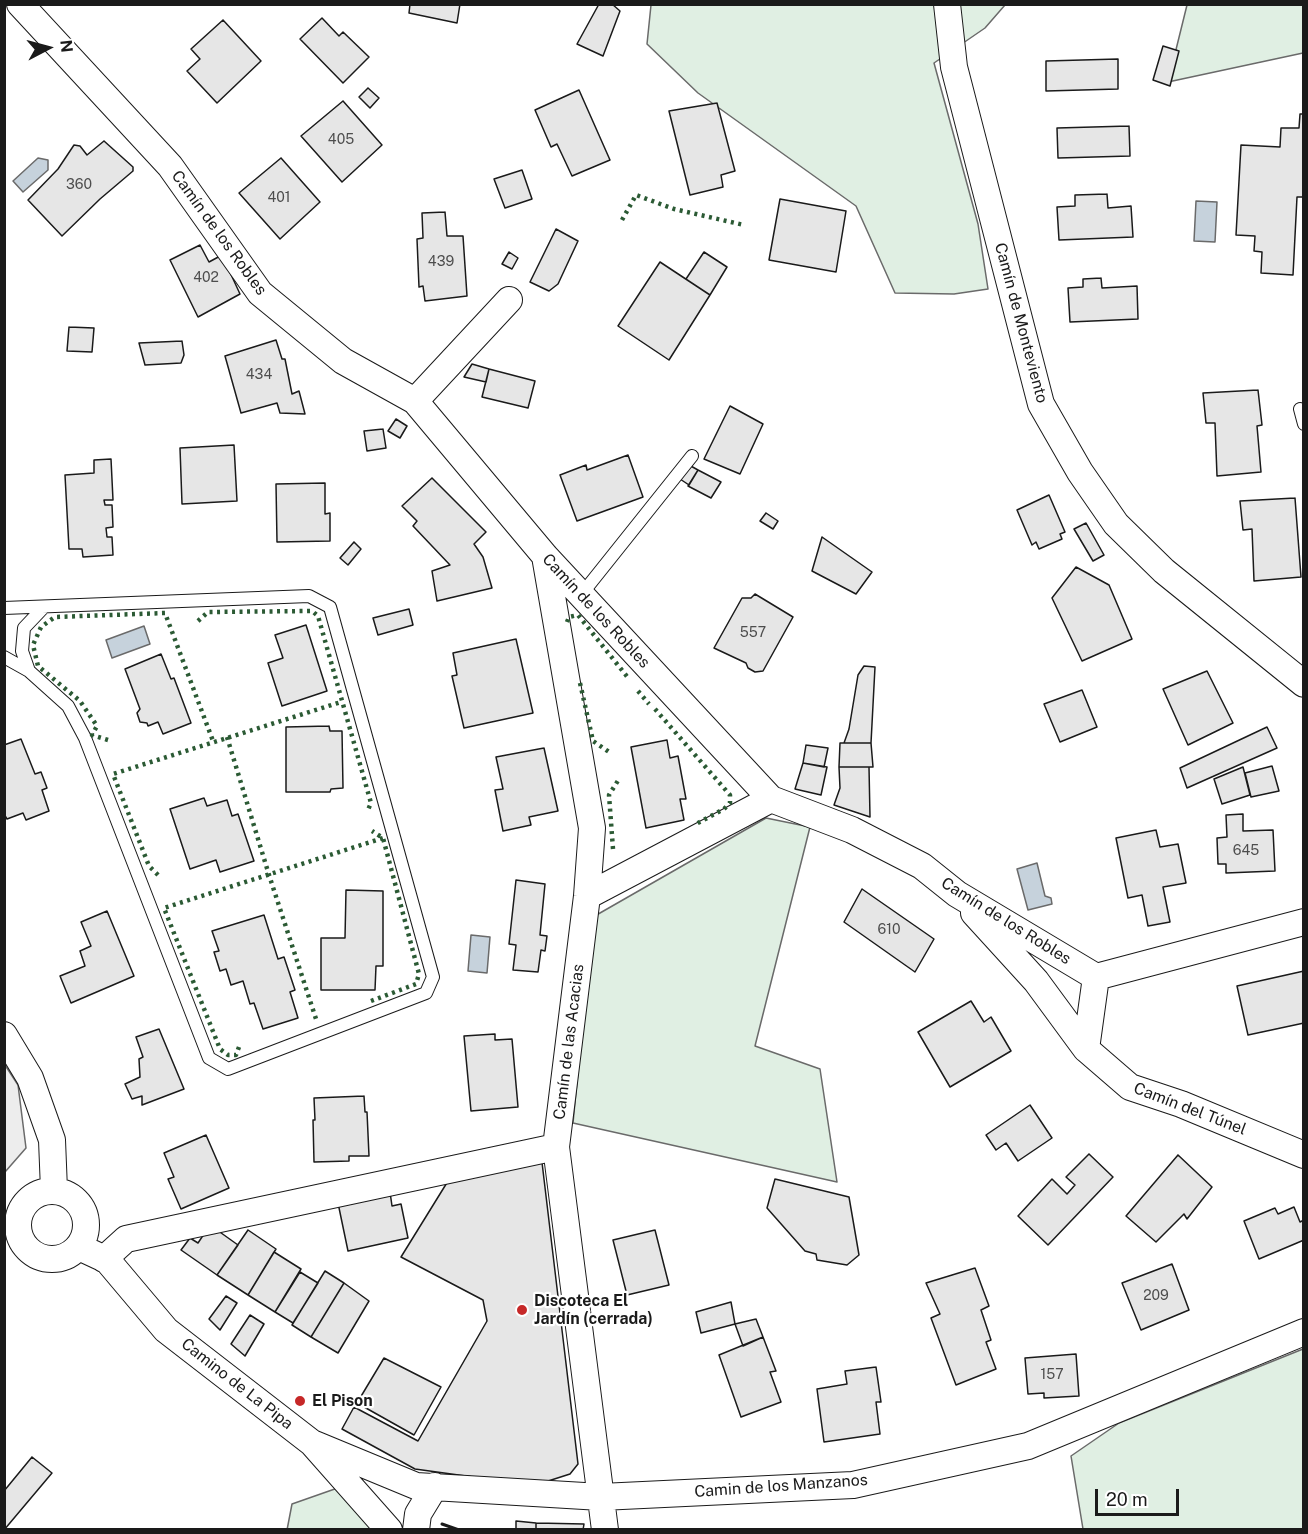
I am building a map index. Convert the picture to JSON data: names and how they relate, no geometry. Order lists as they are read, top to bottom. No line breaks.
{"streets":{"street":["Camín de los Robles","Camín de Monteviento","Camín de las Acacias","Camín del Túnel","Camino de La Pipa","Camin de los Manzanos"]},"crossings":[["Camín de los Robles","Camín de las Acacias"],["Camín de los Robles","Camín del Túnel"],["Camín de las Acacias","Camin de los Manzanos"],["Camino de La Pipa","Camin de los Manzanos"]],"places":["Discoteca El Jardín (cerrada)","El Pison"],"house_numbers":["405","360","401","439","402","434","557","645","610","209","157"],"scale_bar":"20 m","north":"right"}
